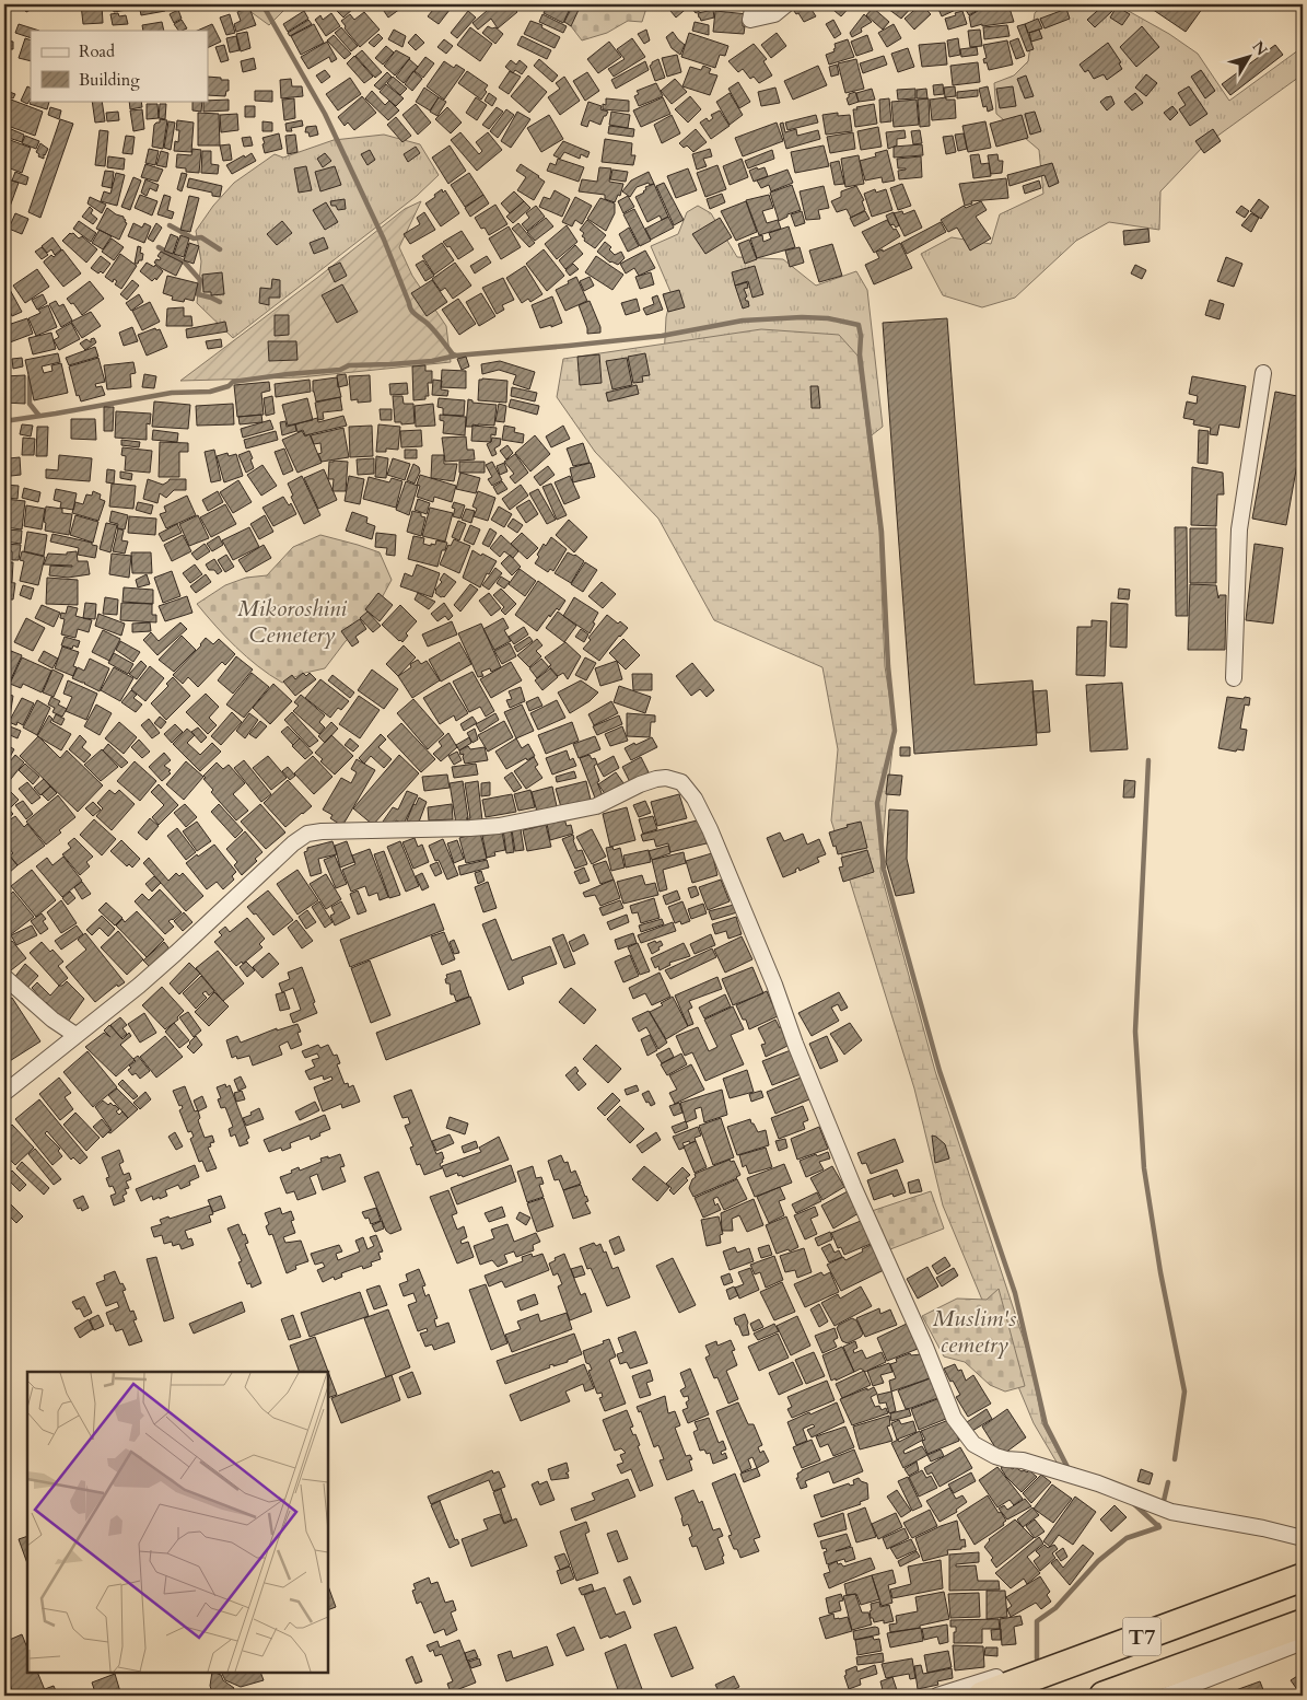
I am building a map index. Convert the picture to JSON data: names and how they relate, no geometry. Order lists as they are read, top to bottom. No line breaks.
{"streets":{"highway":["T7"]},"parks":["Mikoroshini Cemetery","Muslim's cemetry"],"legend":["Road","Building"],"north":"top right"}
